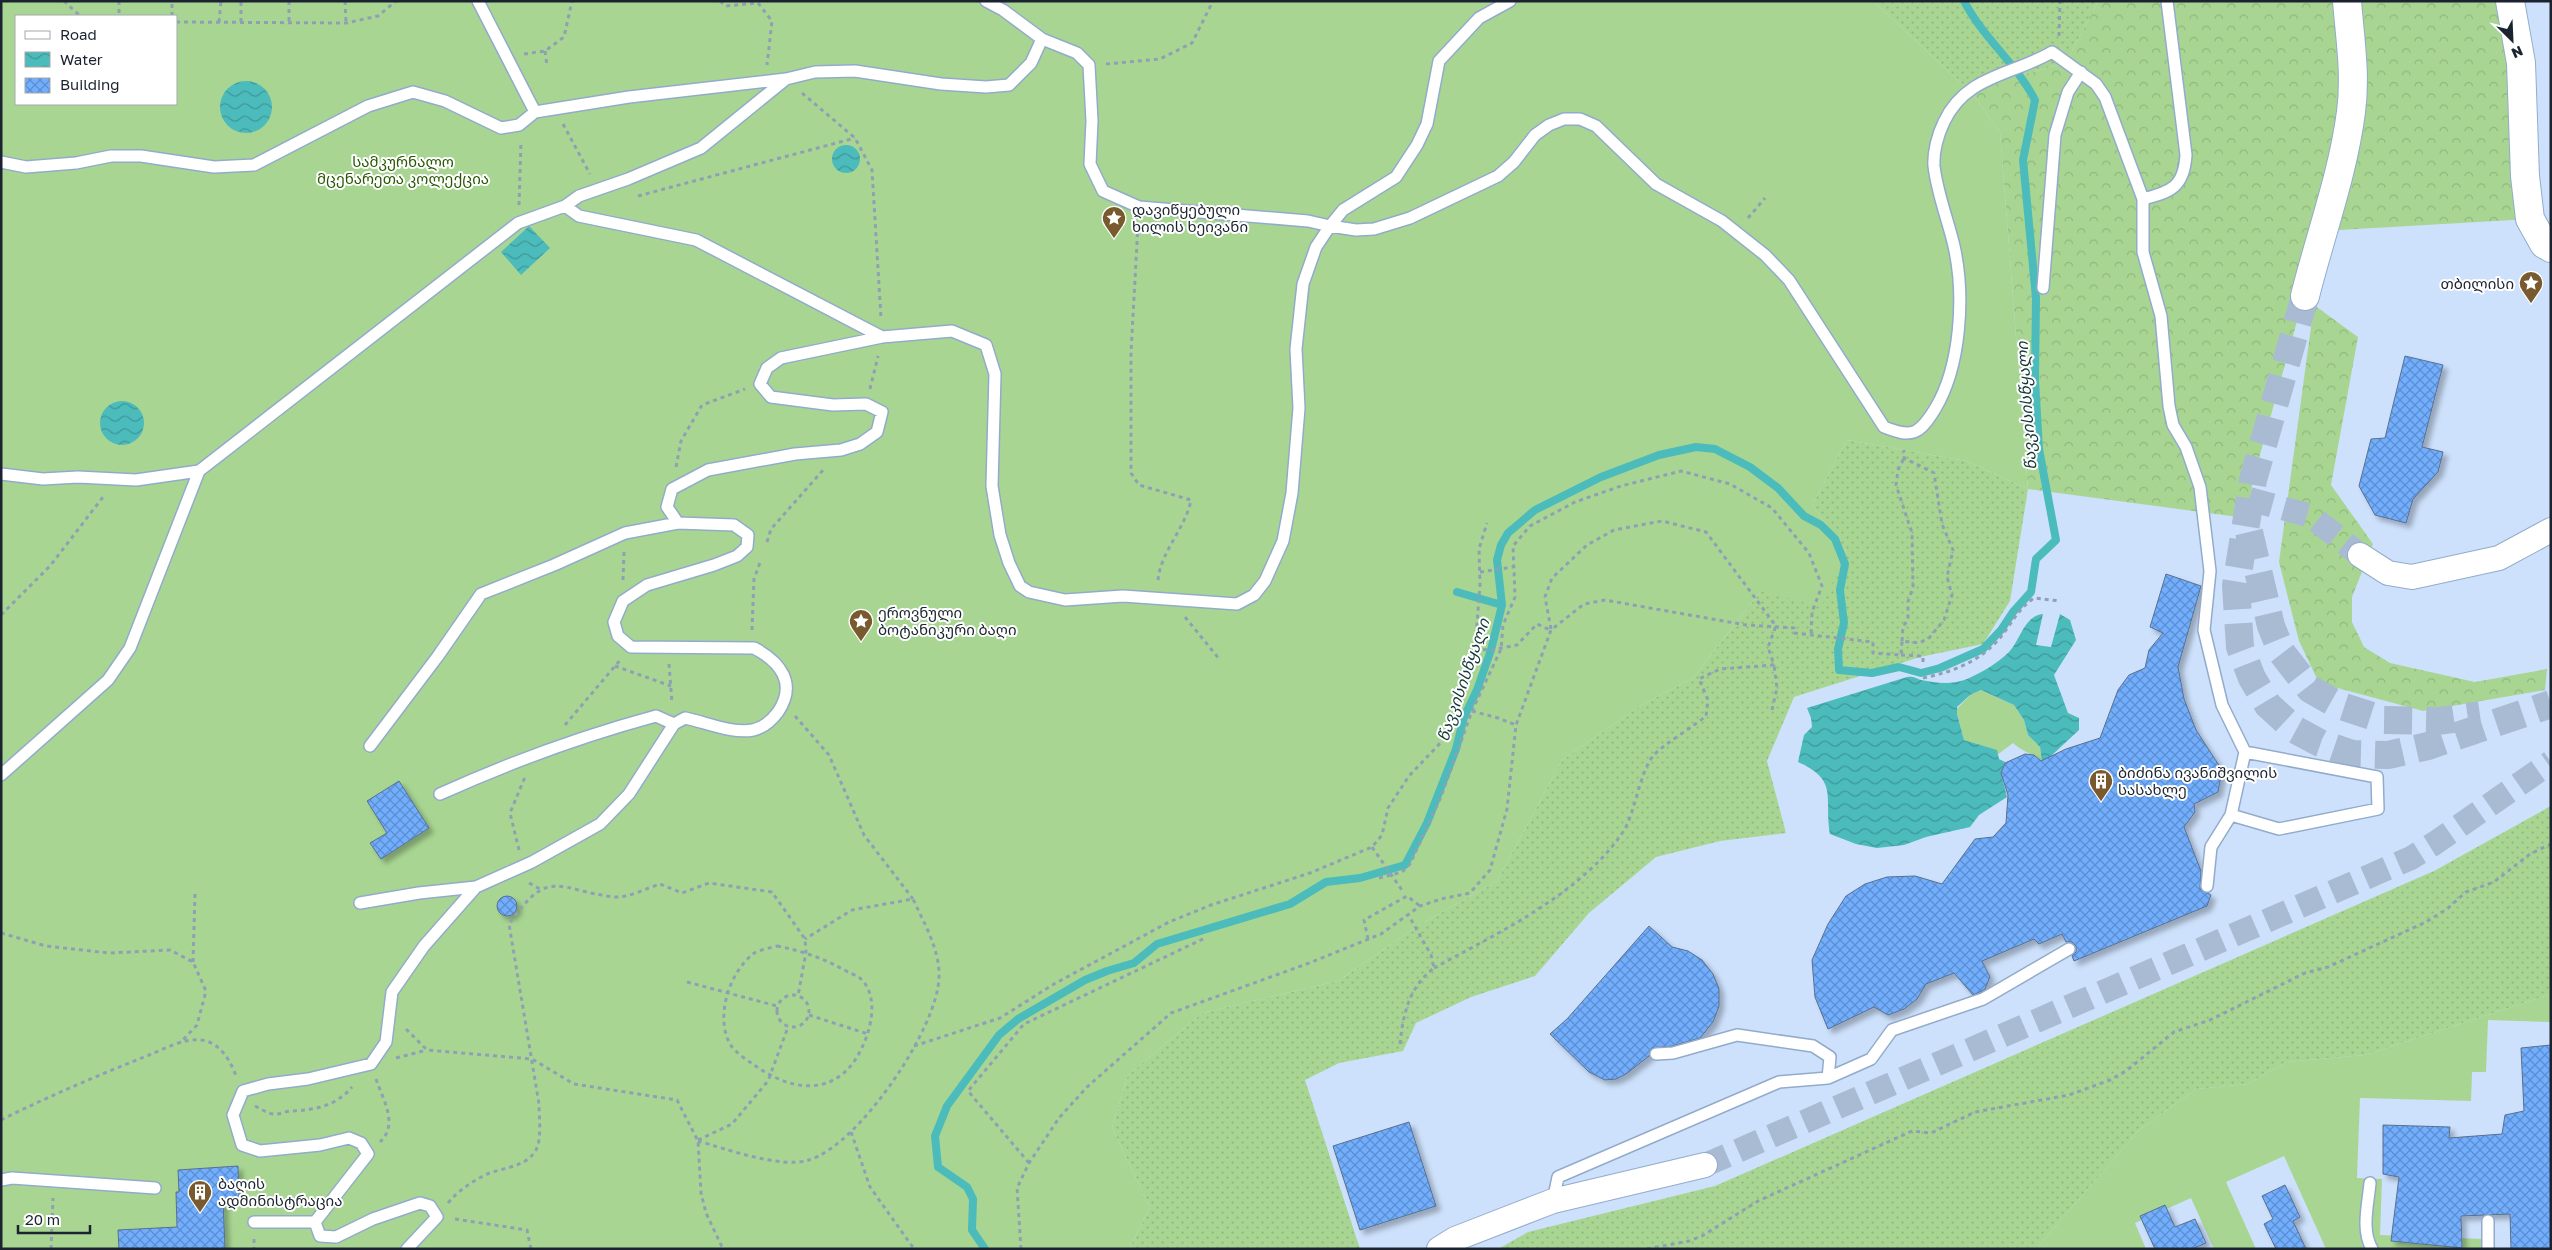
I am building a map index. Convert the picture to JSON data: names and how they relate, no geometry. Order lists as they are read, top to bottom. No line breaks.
{"water":["წავკისისწყალი"],"parks":["სამკურნალო მცენარეთა კოლექცია"],"places":{"place":["დავიწყებული ხილის ხეივანი","თბილისი","ეროვნული ბოტანიკური ბაღი"],"building":["ბიძინა ივანიშვილის სასახლე","ბაღის ადმინისტრაცია"]},"legend":["Road","Water","Building"],"scale_bar":"20 m","north":"bottom right"}
